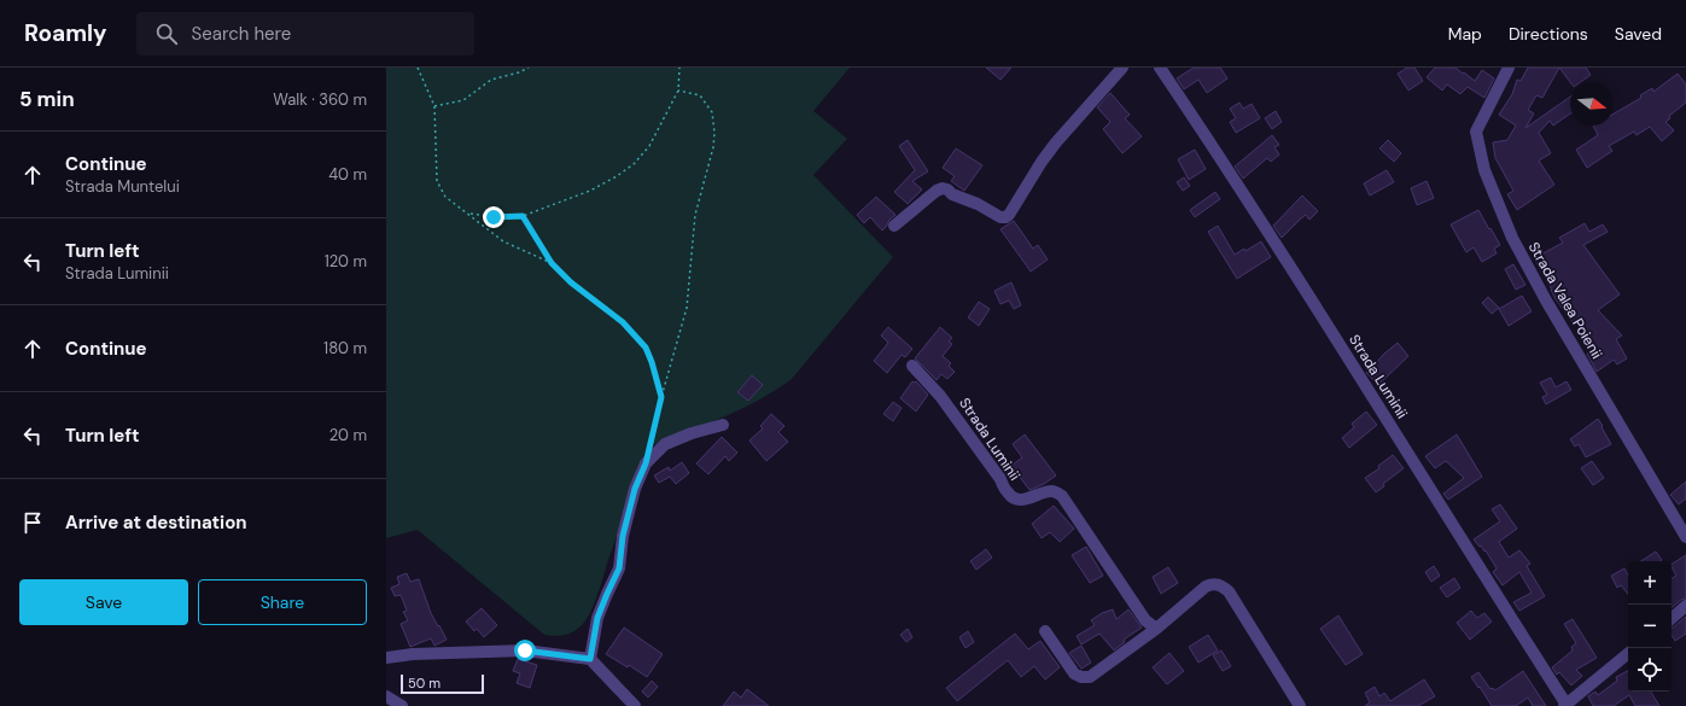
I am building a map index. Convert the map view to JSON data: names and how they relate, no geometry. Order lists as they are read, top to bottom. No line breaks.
{"streets":{"street":["Strada Valea Poienii","Strada Luminii"]},"scale_bar":"50 m","north":"right","page":{"header":"Roamly","search":"Search here","nav":["Map","Directions","Saved"],"heading":["5 min","Walk · 360 m"],"list":[["Continue","Strada Muntelui","40 m"],["Turn left","Strada Luminii","120 m"],["Continue","180 m"],["Turn left","20 m"],"Arrive at destination"],"map_buttons":["+","−"],"buttons":["Save","Share"],"scale":"50 m"}}
